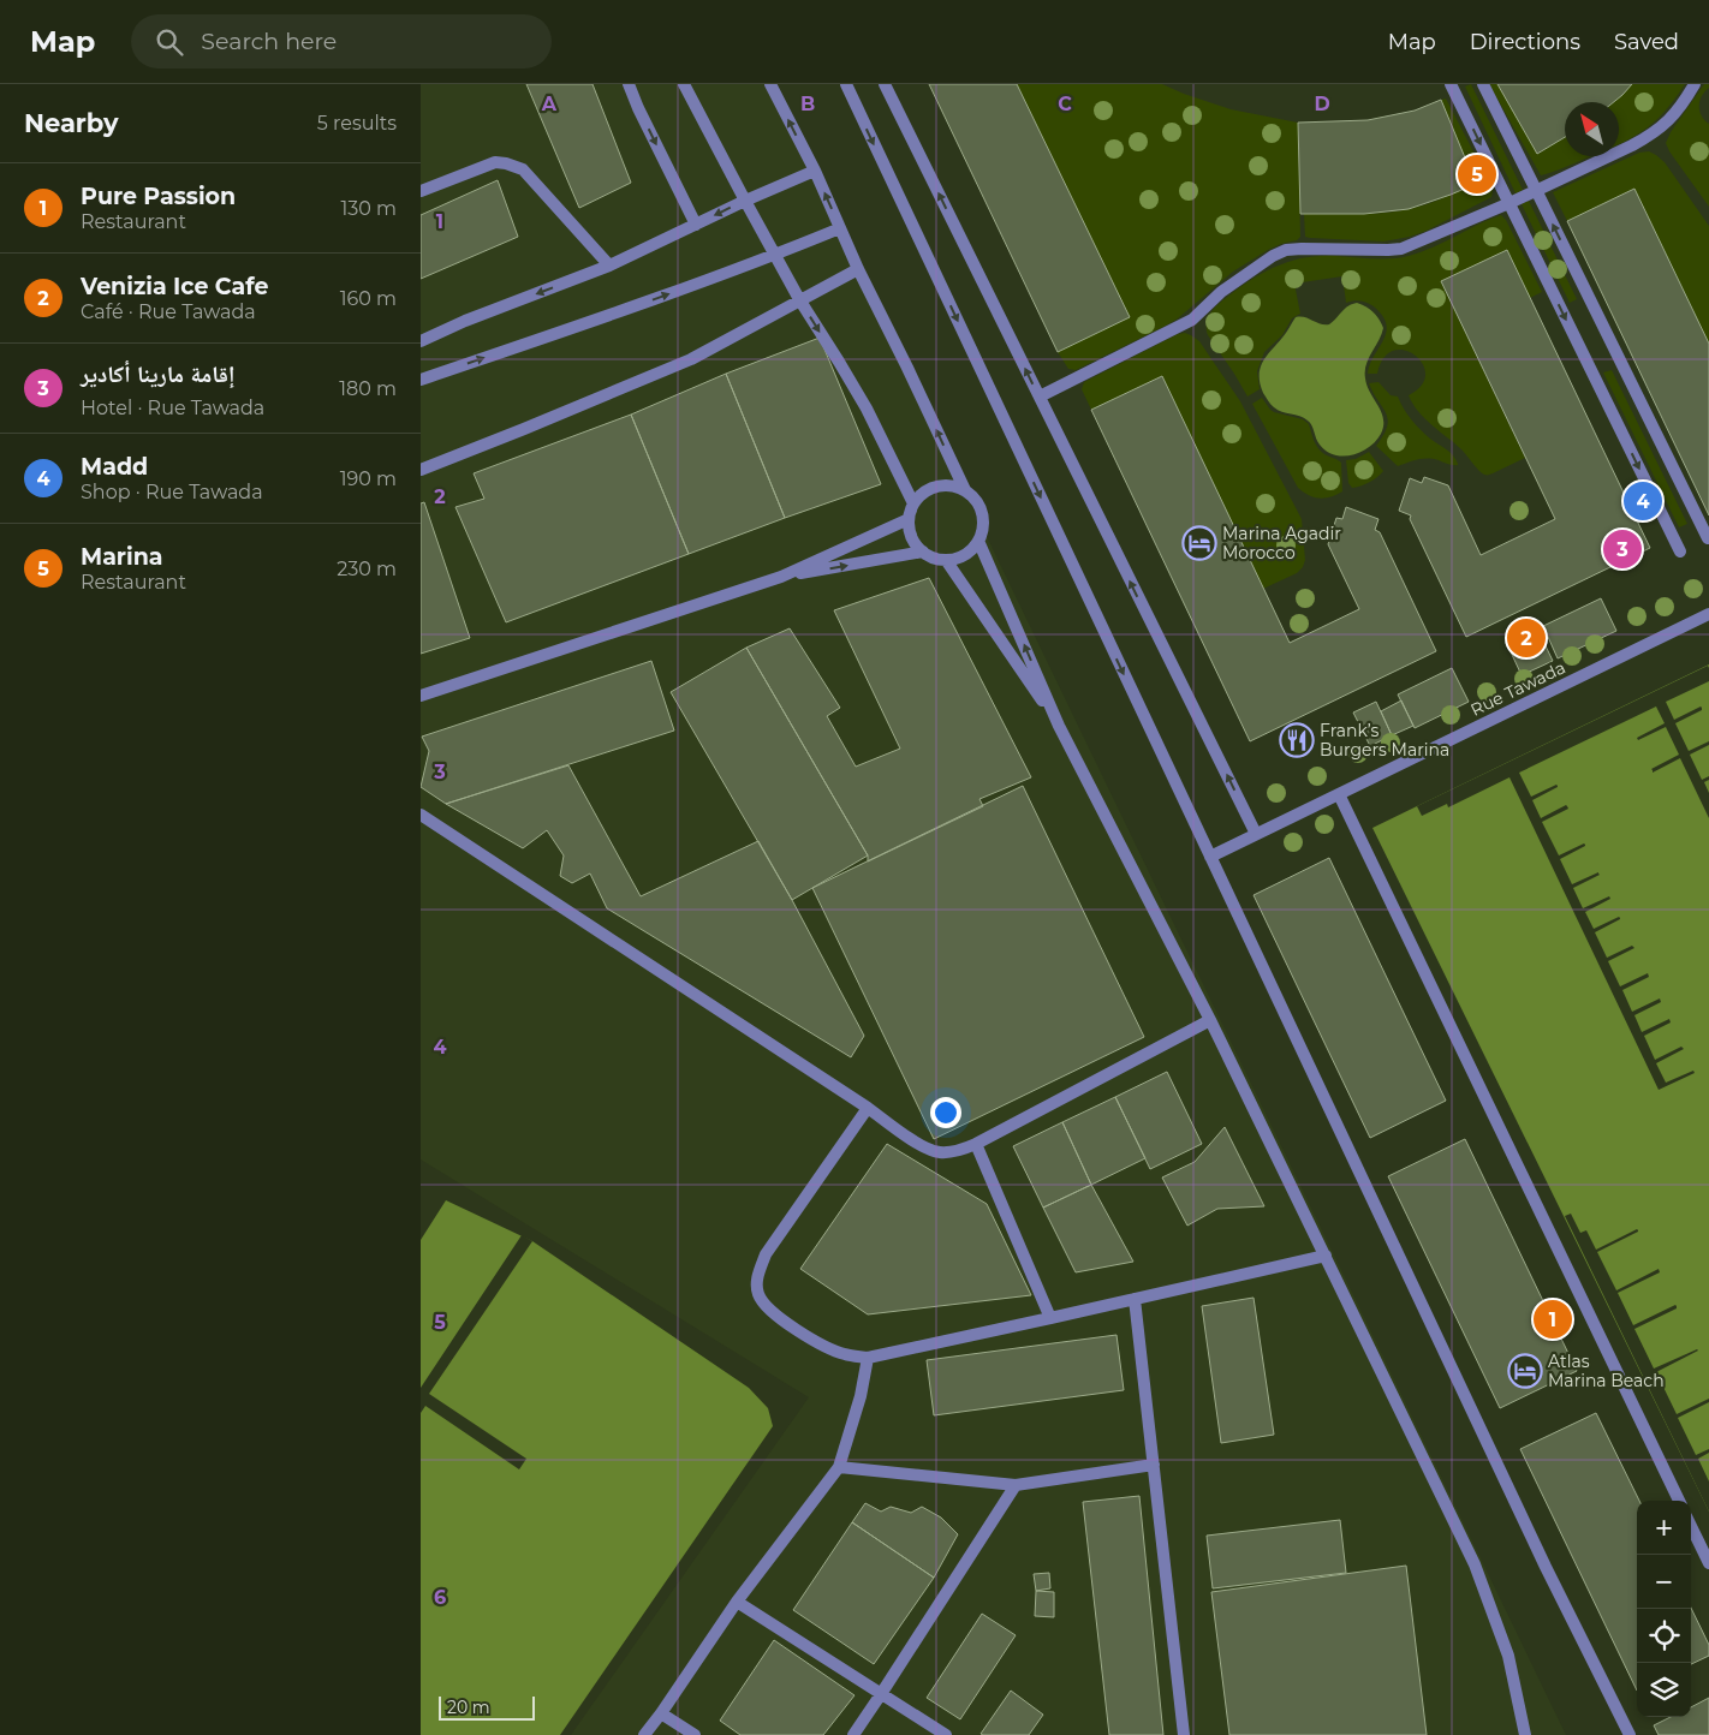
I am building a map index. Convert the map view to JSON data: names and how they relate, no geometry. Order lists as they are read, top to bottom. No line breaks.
{"streets":{"street":["Rue Tawada"]},"places":{"hotel":["Marina Agadir Morocco","Atlas Marina Beach"],"restaurant":["Frank’s Burgers Marina"]},"scale_bar":"20 m","north":"top left","page":{"header":"Map","search":"Search here","nav":["Map","Directions","Saved"],"heading":["Nearby","5 results"],"pins":["5","4","3","2","1"],"list":[{"mark":"1","name":"Pure Passion","note":"Restaurant","value":"130 m"},{"mark":"2","name":"Venizia Ice Cafe","note":"Café · Rue Tawada","value":"160 m"},{"mark":"3","name":"إقامة مارينا أكادير","note":"Hotel · Rue Tawada","value":"180 m"},{"mark":"4","name":"Madd","note":"Shop · Rue Tawada","value":"190 m"},{"mark":"5","name":"Marina","note":"Restaurant","value":"230 m"}],"map_buttons":["+","−"],"scale":"20 m"},"grid":{"columns":["A","B","C","D"],"rows":["1","2","3","4","5","6"]}}
